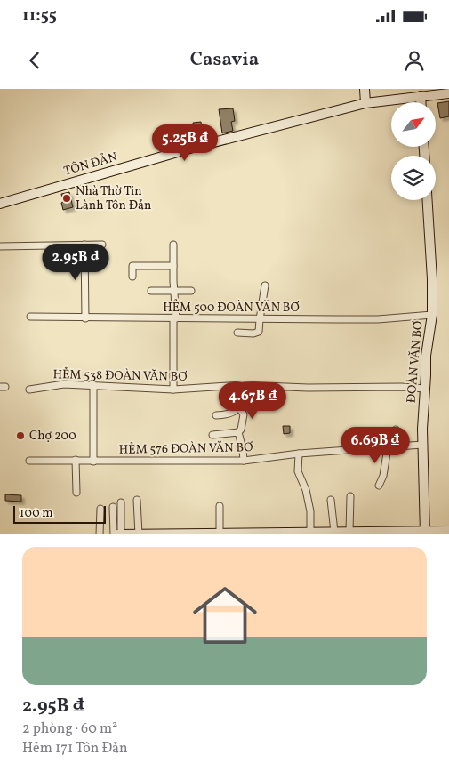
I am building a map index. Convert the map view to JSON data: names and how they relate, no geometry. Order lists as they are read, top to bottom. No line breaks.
{"streets":{"street":["TÔN ĐẢN","HẺM 500 ĐOÀN VĂN BƠ","ĐOÀN VĂN BƠ","HẺM 538 ĐOÀN VĂN BƠ","HẺM 576 ĐOÀN VĂN BƠ"]},"crossings":[["HẺM 500 ĐOÀN VĂN BƠ","ĐOÀN VĂN BƠ"],["ĐOÀN VĂN BƠ","HẺM 538 ĐOÀN VĂN BƠ"],["ĐOÀN VĂN BƠ","HẺM 576 ĐOÀN VĂN BƠ"]],"places":["Nhà Thờ Tin Lành Tôn Đản","Chợ 200"],"scale_bar":"100 m","north":"top right","page":{"status":"11:55","header":"Casavia","price":["5.25B ₫","2.95B ₫","4.67B ₫","6.69B ₫"],"scale":"100 m","list":[{"name":"2.95B ₫","note":"2 phòng · 60 m² · Hẻm 171 Tôn Đản"}]}}
